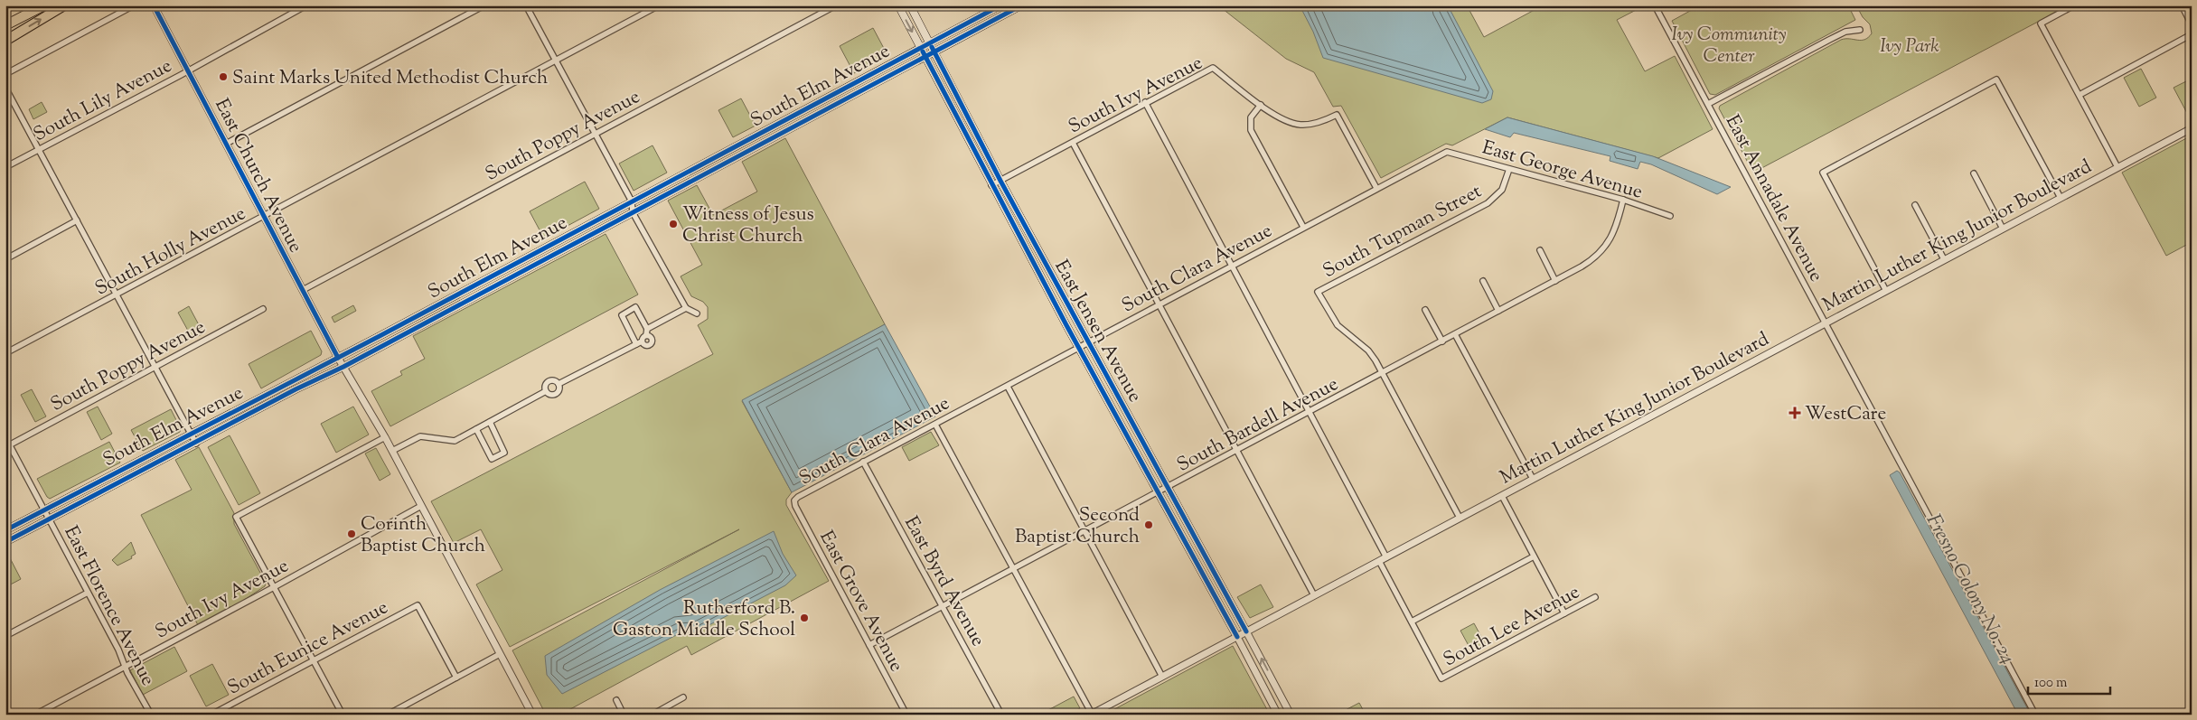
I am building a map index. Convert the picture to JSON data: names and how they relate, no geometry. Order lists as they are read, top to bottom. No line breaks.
{"streets":{"main road":["South Elm Avenue","East Jensen Avenue"],"street":["South Ivy Avenue","South Lily Avenue","South Poppy Avenue","East George Avenue","East Church Avenue","East Annadale Avenue","South Tupman Street","Martin Luther King Junior Boulevard","South Holly Avenue","South Clara Avenue","South Bardell Avenue","East Byrd Avenue","East Grove Avenue","East Florence Avenue","South Lee Avenue","South Eunice Avenue"]},"crossings":[["South Elm Avenue","East Church Avenue"],["South Elm Avenue","East Jensen Avenue"],["South Elm Avenue","East Florence Avenue"],["South Ivy Avenue","East Church Avenue"],["South Ivy Avenue","South Clara Avenue"],["South Ivy Avenue","East Jensen Avenue"],["South Ivy Avenue","East Florence Avenue"],["South Lily Avenue","East Church Avenue"],["South Poppy Avenue","East Church Avenue"],["South Poppy Avenue","East Florence Avenue"],["East George Avenue","South Tupman Street"],["East George Avenue","South Clara Avenue"],["East George Avenue","South Bardell Avenue"],["East Church Avenue","South Holly Avenue"],["East Annadale Avenue","Martin Luther King Junior Boulevard"],["South Tupman Street","South Bardell Avenue"],["Martin Luther King Junior Boulevard","East Jensen Avenue"],["South Clara Avenue","East Jensen Avenue"],["South Clara Avenue","East Byrd Avenue"],["South Clara Avenue","East Grove Avenue"],["East Jensen Avenue","South Bardell Avenue"],["South Bardell Avenue","East Byrd Avenue"],["South Bardell Avenue","East Grove Avenue"]],"water":["Fresno Colony No. 24"],"parks":["Ivy Community Center","Ivy Park"],"places":{"other":["Saint Marks United Methodist Church","Witness of Jesus Christ Church","Second Baptist Church","Corinth Baptist Church","Rutherford B. Gaston Middle School"],"health":["WestCare"]},"scale_bar":"100 m"}
